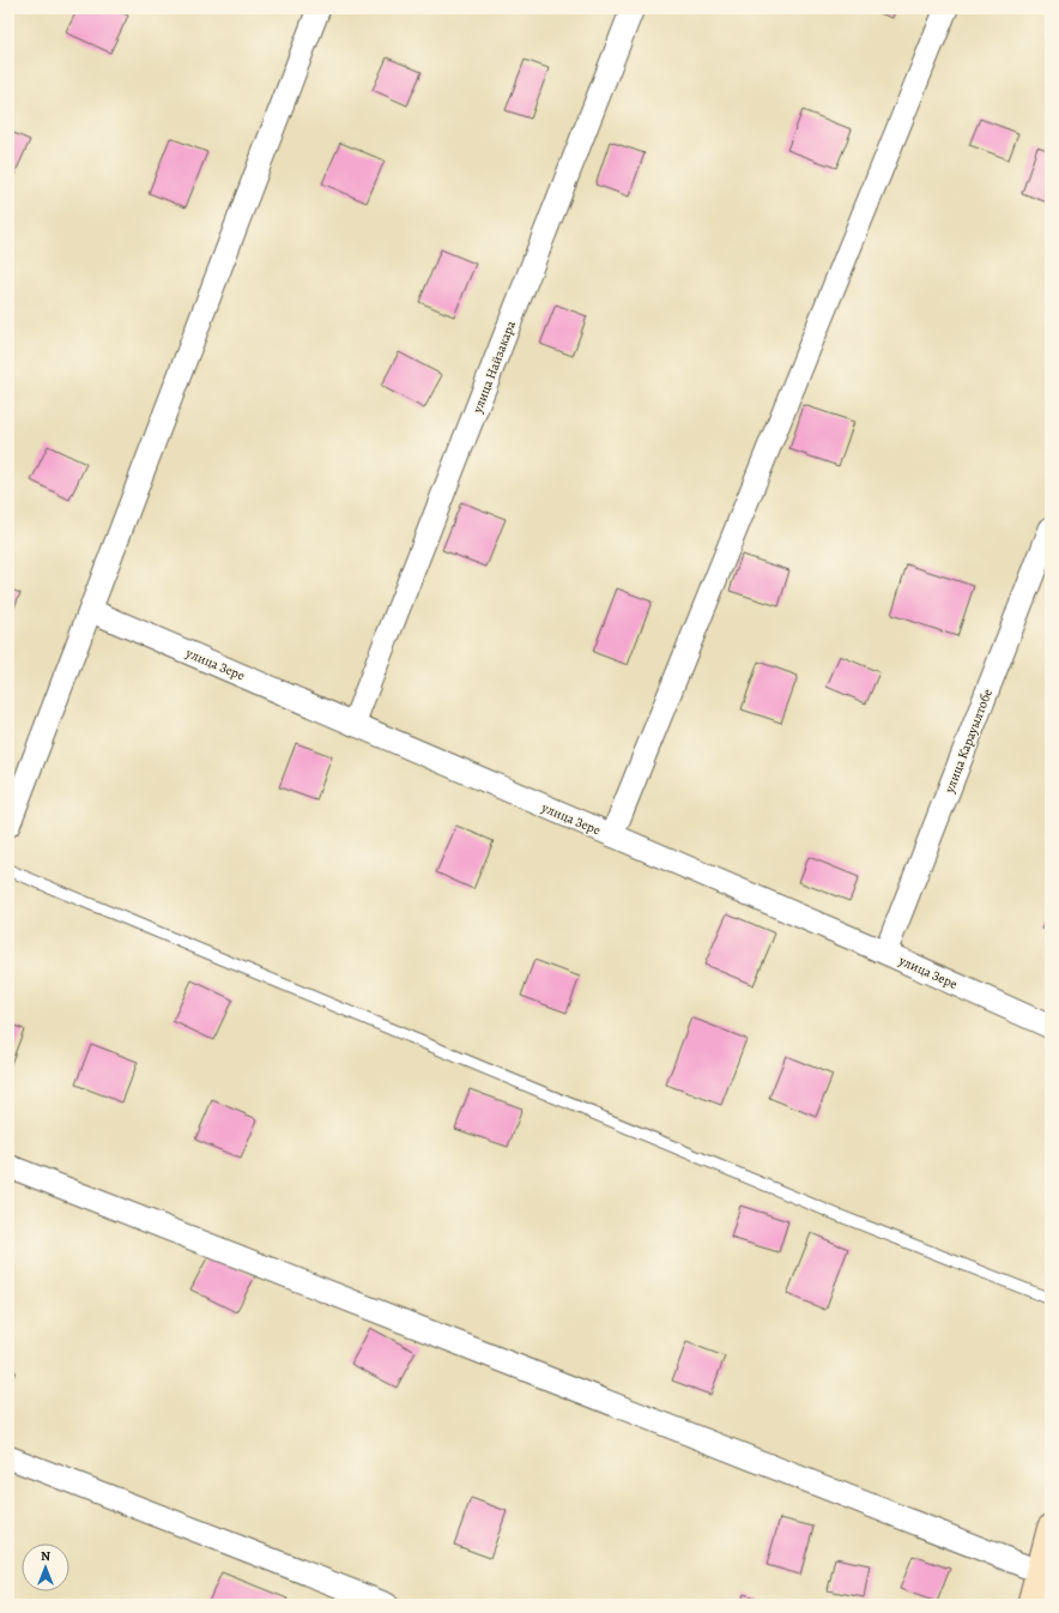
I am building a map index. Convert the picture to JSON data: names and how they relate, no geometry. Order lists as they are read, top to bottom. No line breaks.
{"streets":{"street":["улица Найзакара","улица Зере","улица Карауылтобе"]},"crossings":[["улица Найзакара","улица Зере"],["улица Зере","улица Карауылтобе"]],"north":"top"}
